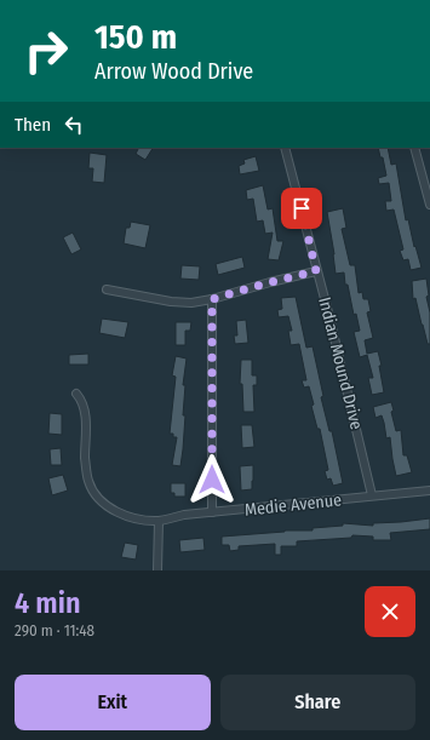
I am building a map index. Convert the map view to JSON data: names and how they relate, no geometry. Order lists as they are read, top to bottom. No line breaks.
{"streets":{"street":["Indian Mound Drive","Medie Avenue"]},"crossings":[["Indian Mound Drive","Medie Avenue"]],"page":{"turn":["150 m","Arrow Wood Drive"],"then":"Then","heading":["4 min","290 m · 11:48"],"buttons":["Exit","Share"]}}
